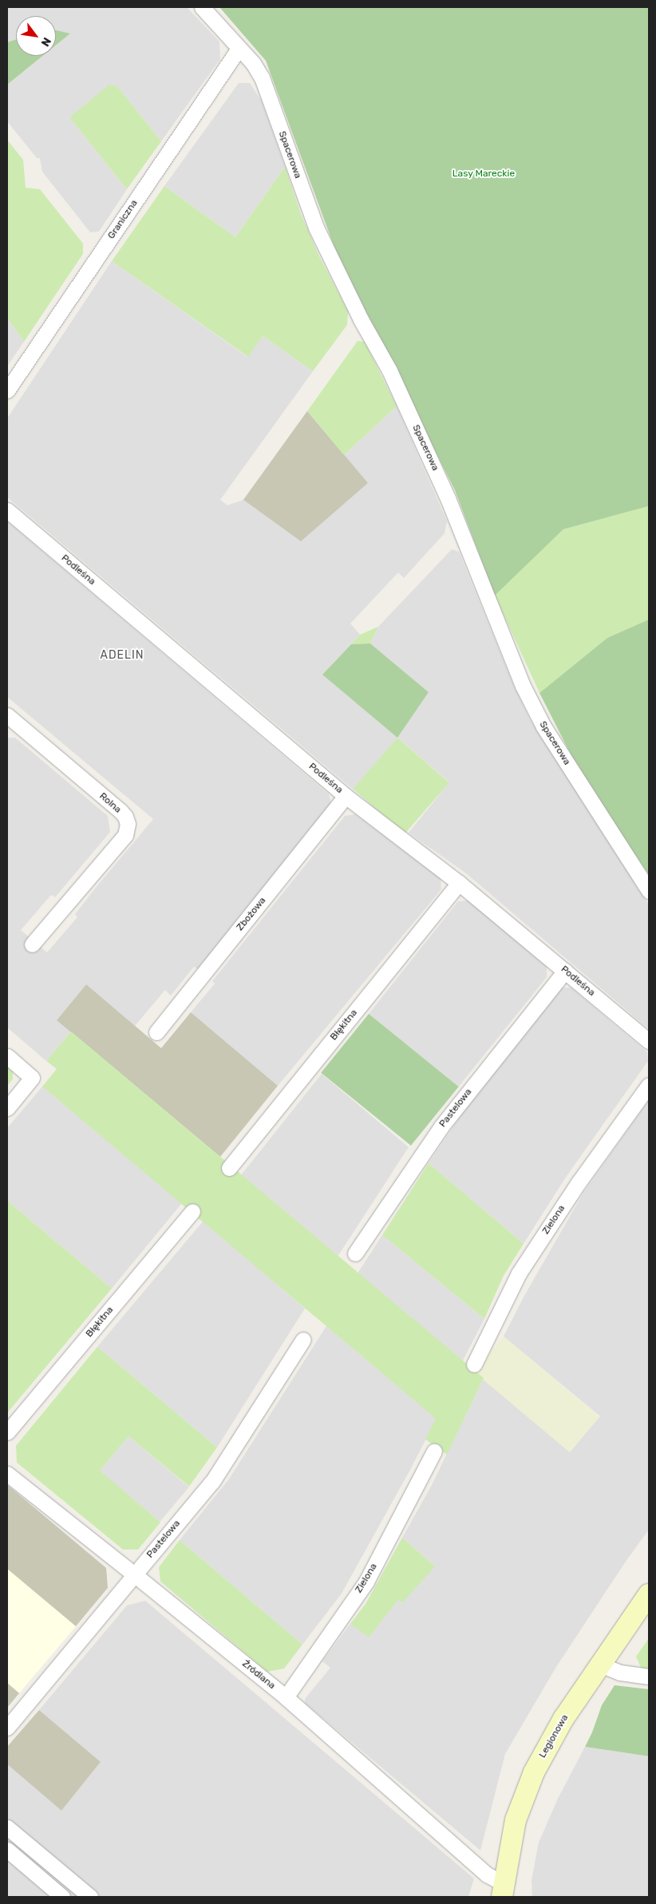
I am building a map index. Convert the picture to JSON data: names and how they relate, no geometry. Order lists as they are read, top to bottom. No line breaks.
{"streets":{"main road":["Legionowa"],"street":["Spacerowa","Graniczna","Podleśna","Rolna","Zbożowa","Błękitna","Pastelowa","Zielona","Źródlana"]},"crossings":[["Spacerowa","Graniczna"],["Podleśna","Zbożowa"],["Podleśna","Błękitna"],["Podleśna","Pastelowa"],["Pastelowa","Źródlana"],["Zielona","Źródlana"],["Źródlana","Legionowa"]],"districts":["ADELIN"],"parks":["Lasy Mareckie"],"north":"bottom right"}
